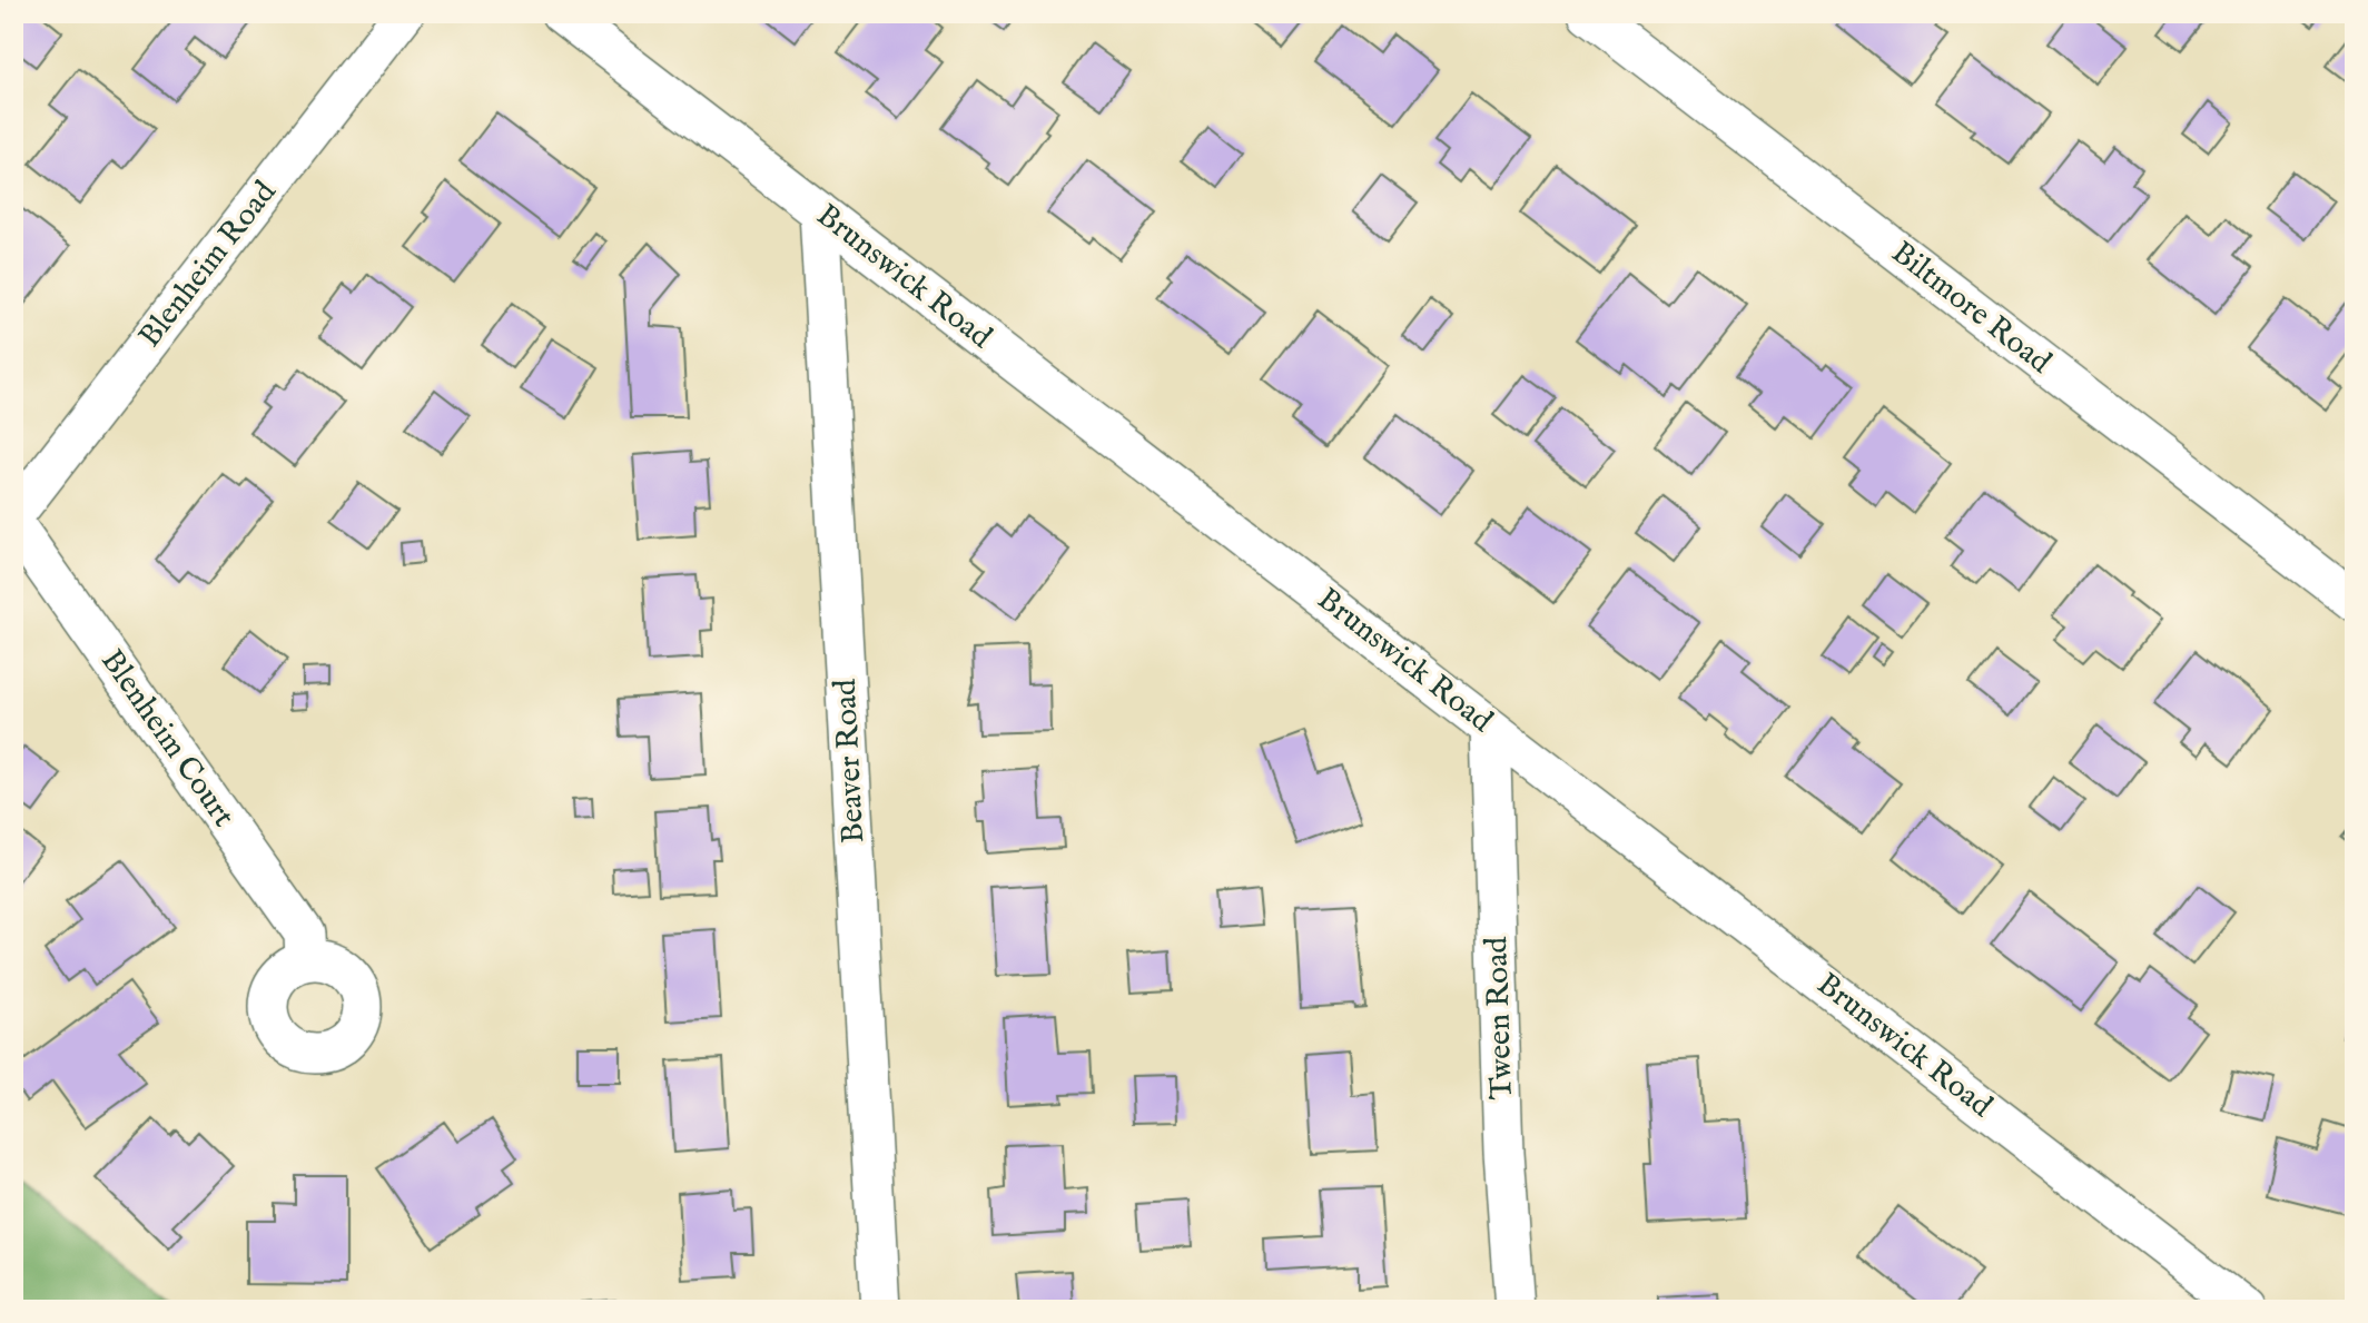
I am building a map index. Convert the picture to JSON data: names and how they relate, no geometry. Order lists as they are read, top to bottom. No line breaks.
{"streets":{"street":["Blenheim Road","Brunswick Road","Biltmore Road","Blenheim Court","Beaver Road","Tween Road"]},"crossings":[["Blenheim Road","Blenheim Court"],["Brunswick Road","Beaver Road"],["Brunswick Road","Tween Road"]]}
